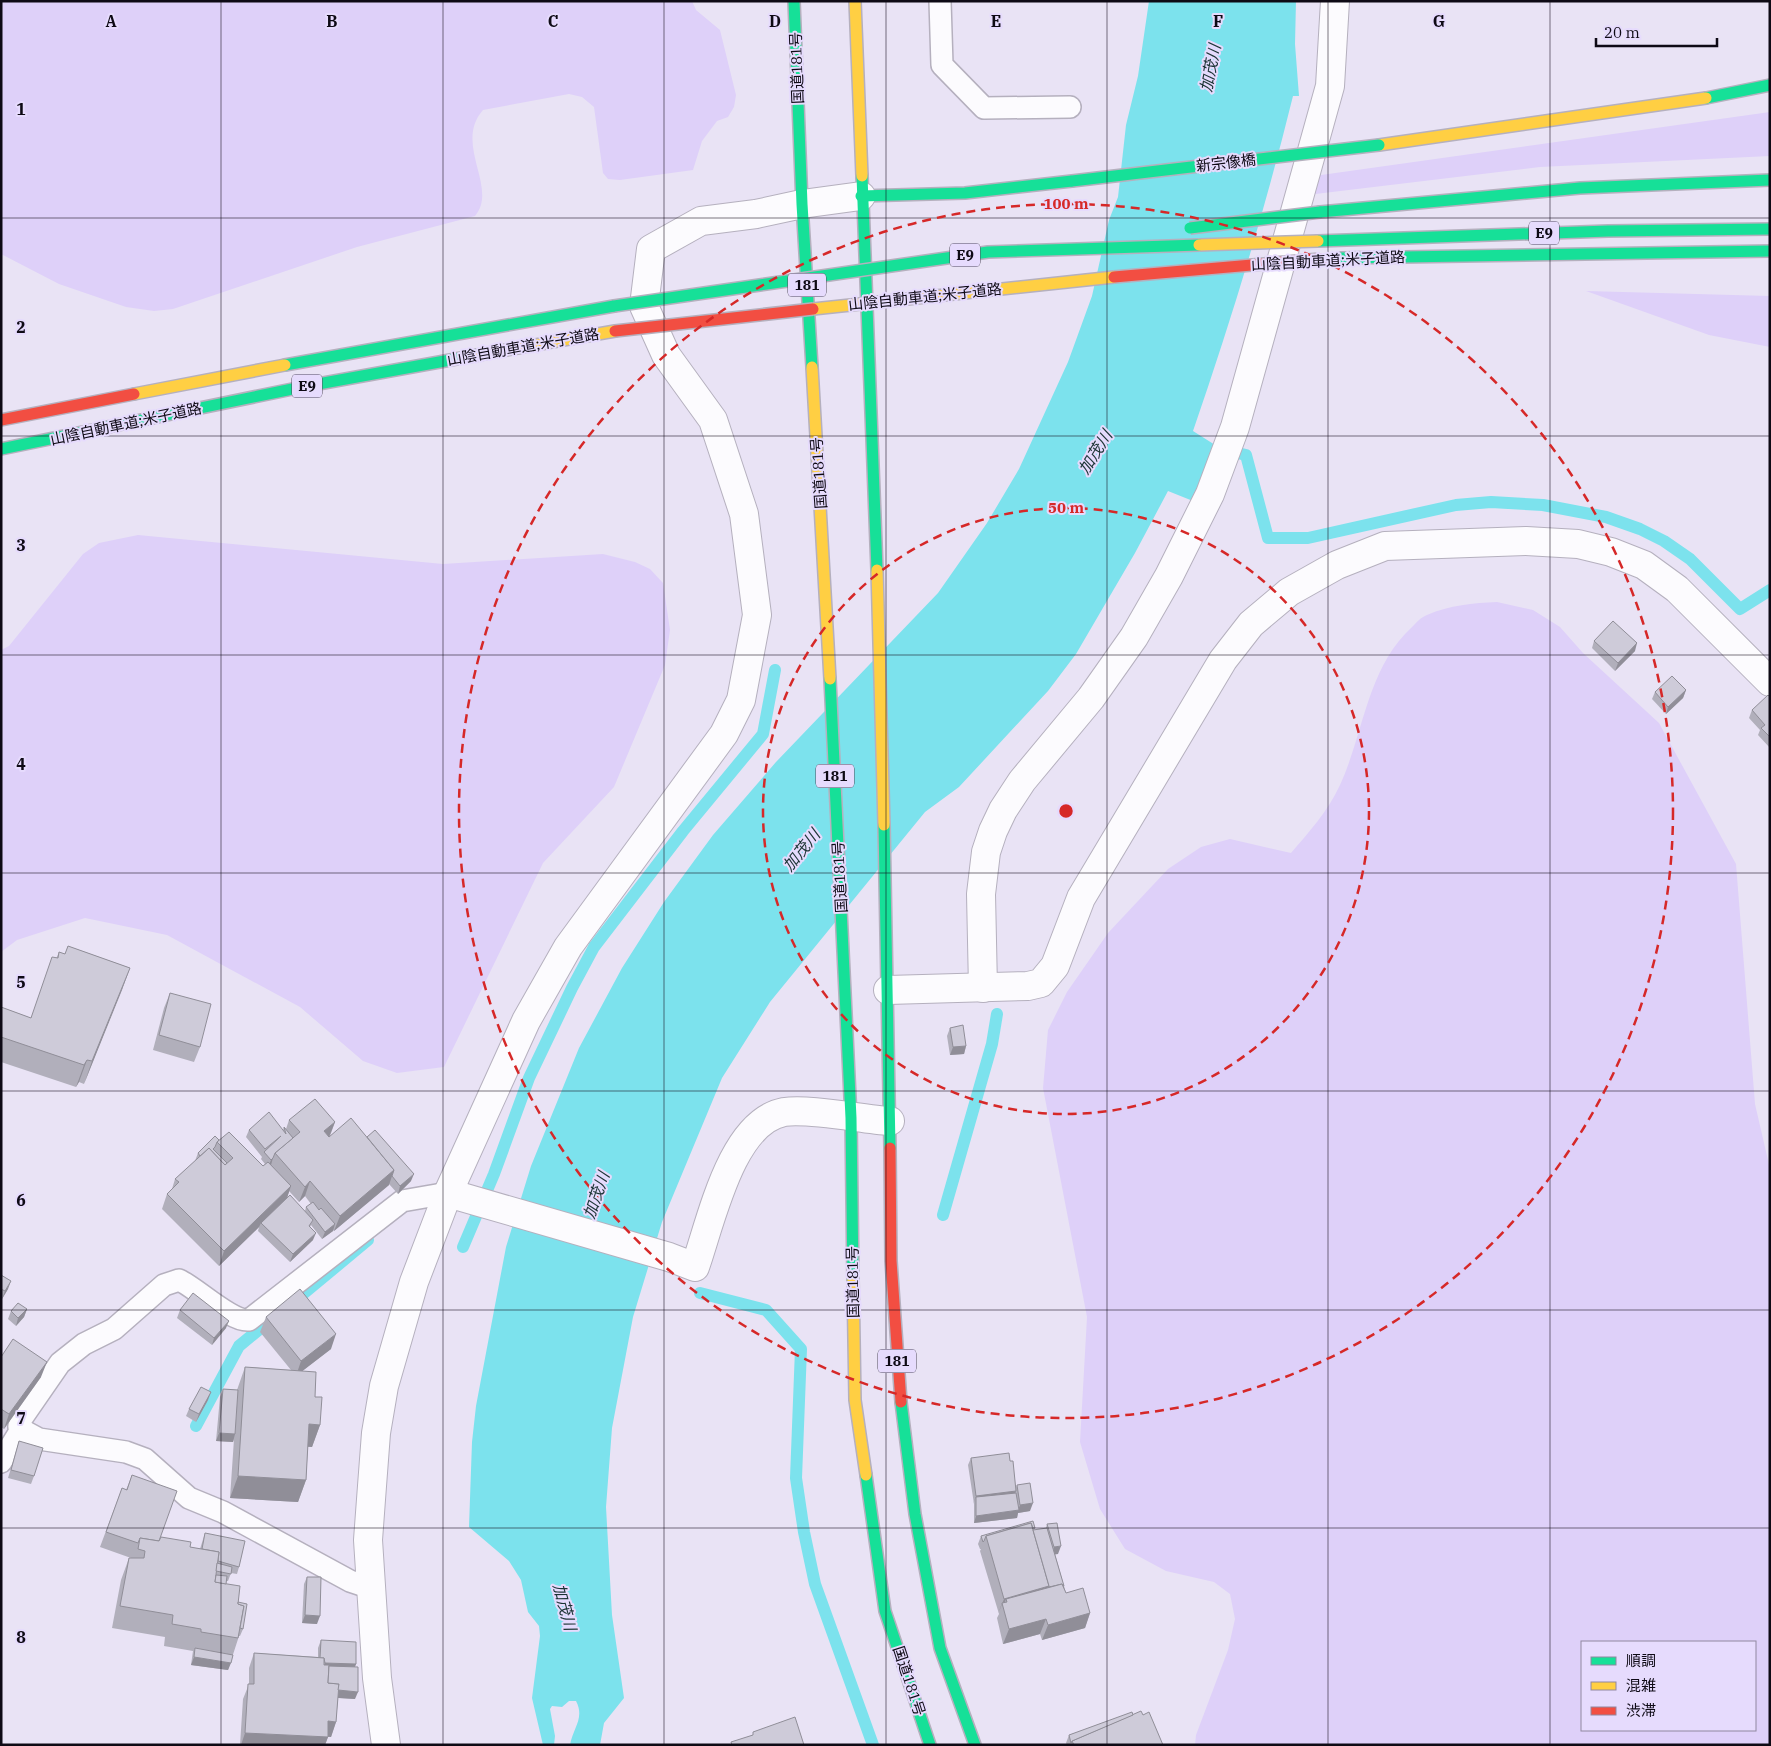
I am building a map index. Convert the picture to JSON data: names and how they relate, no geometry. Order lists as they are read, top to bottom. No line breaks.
{"streets":{"main road":["国道181号","新宗像橋","E9","山陰自動車道;米子道路","181"]},"crossings":[["新宗像橋","181"]],"water":["加茂川"],"legend":["順調","混雑","渋滞"],"scale_bar":"20 m","grid":{"columns":["A","B","C","D","E","F","G"],"rows":["1","2","3","4","5","6","7","8"]},"rings":["100 m","50 m"]}
